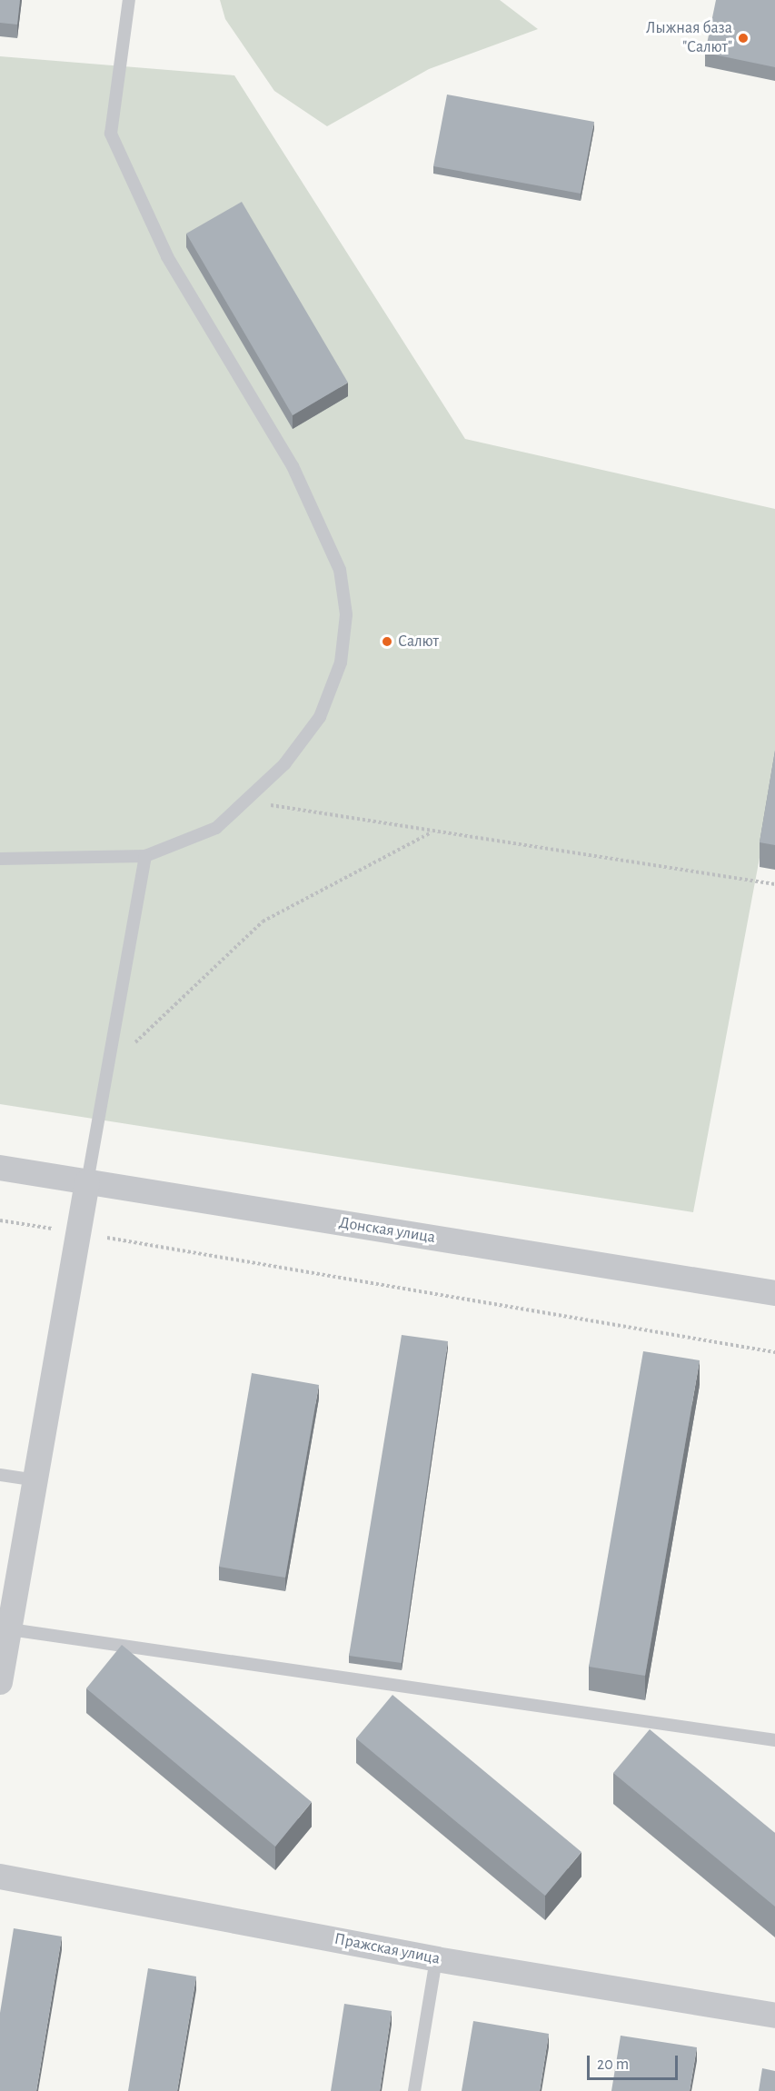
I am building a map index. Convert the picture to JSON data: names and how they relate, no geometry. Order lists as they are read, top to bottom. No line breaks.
{"streets":{"street":["Донская улица","Пражская улица"]},"places":["Лыжная база \"Салют\"","Салют"],"scale_bar":"20 m"}
